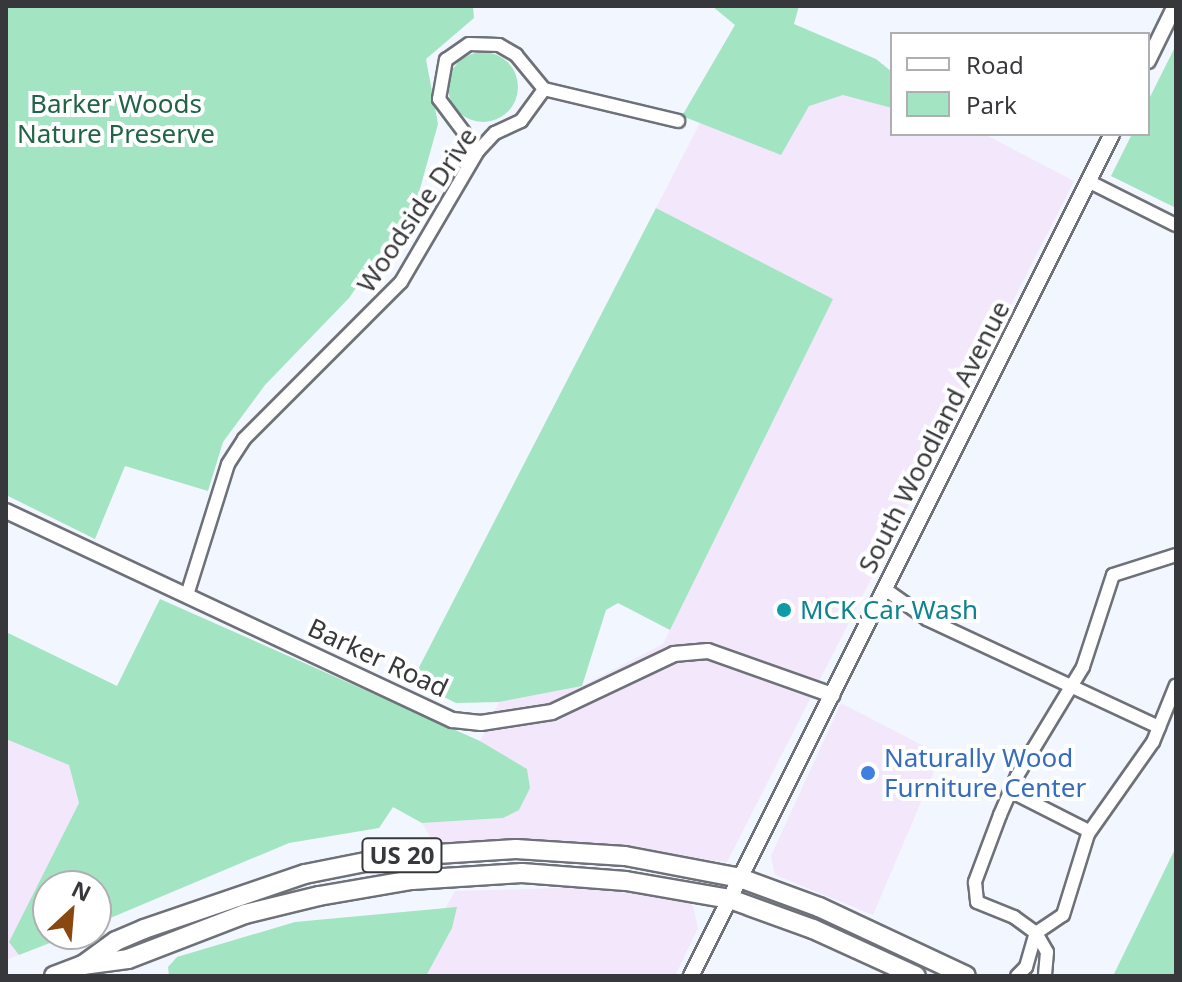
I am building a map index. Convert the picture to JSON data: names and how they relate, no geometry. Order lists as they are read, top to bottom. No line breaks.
{"streets":{"main road":["US 20"],"street":["Woodside Drive","South Woodland Avenue","Barker Road"]},"crossings":[["Woodside Drive","Barker Road"],["South Woodland Avenue","Barker Road"],["South Woodland Avenue","US 20"]],"parks":["Barker Woods Nature Preserve"],"places":["MCK Car Wash","Naturally Wood Furniture Center"],"legend":["Road","Park"],"north":"top right"}
